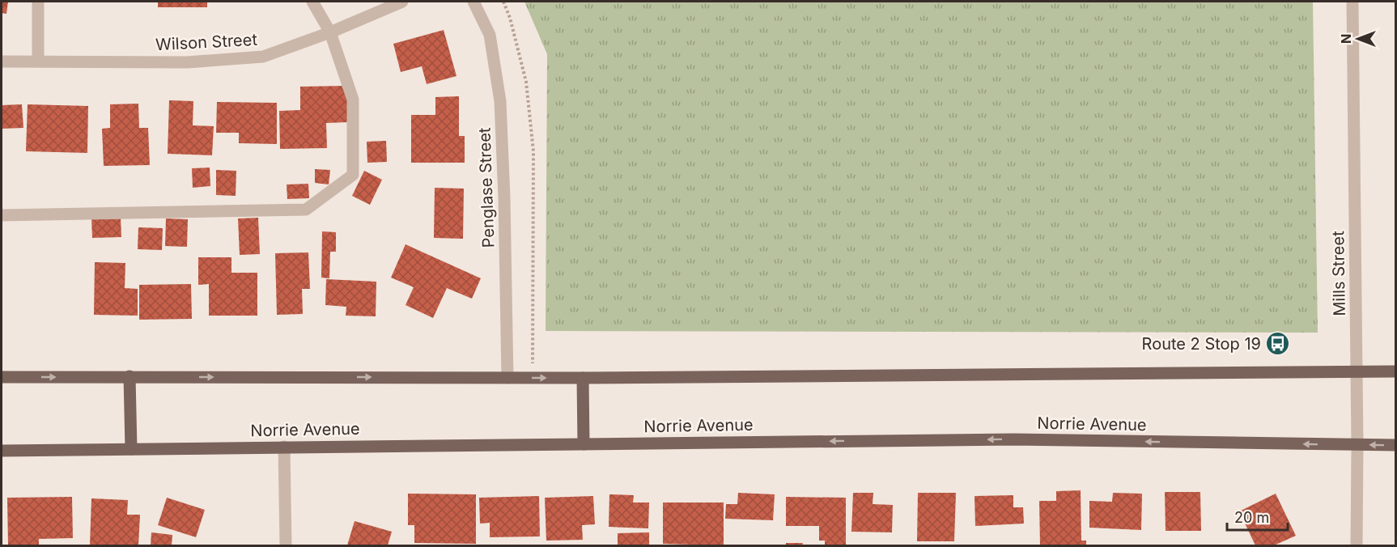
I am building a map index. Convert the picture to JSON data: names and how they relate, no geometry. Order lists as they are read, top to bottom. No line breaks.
{"streets":{"main road":["Norrie Avenue"],"street":["Wilson Street","Penglase Street","Mills Street"]},"crossings":[["Mills Street","Norrie Avenue"]],"places":{"bus stop":["Route 2 Stop 19"]},"scale_bar":"20 m","north":"left"}
